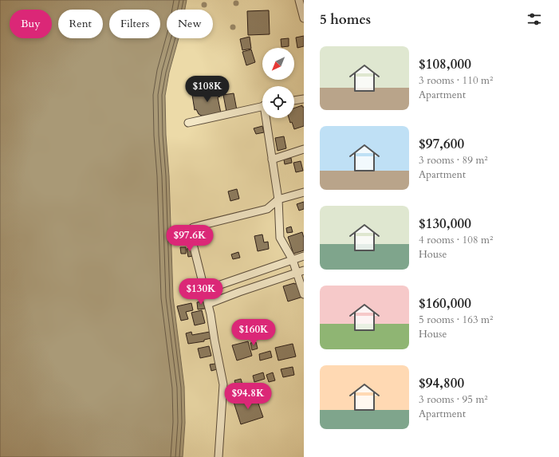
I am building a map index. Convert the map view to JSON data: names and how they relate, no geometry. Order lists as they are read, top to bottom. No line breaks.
{"north":"bottom left","page":{"heading":"5 homes","chip":["Buy","Rent","Filters","New"],"list":[{"name":"$108,000","note":"3 rooms · 110 m² · Apartment"},{"name":"$97,600","note":"3 rooms · 89 m² · Apartment"},{"name":"$130,000","note":"4 rooms · 108 m² · House"},{"name":"$160,000","note":"5 rooms · 163 m² · House"},{"name":"$94,800","note":"3 rooms · 95 m² · Apartment"}],"price":["$108K","$97.6K","$130K","$160K","$94.8K"]}}
